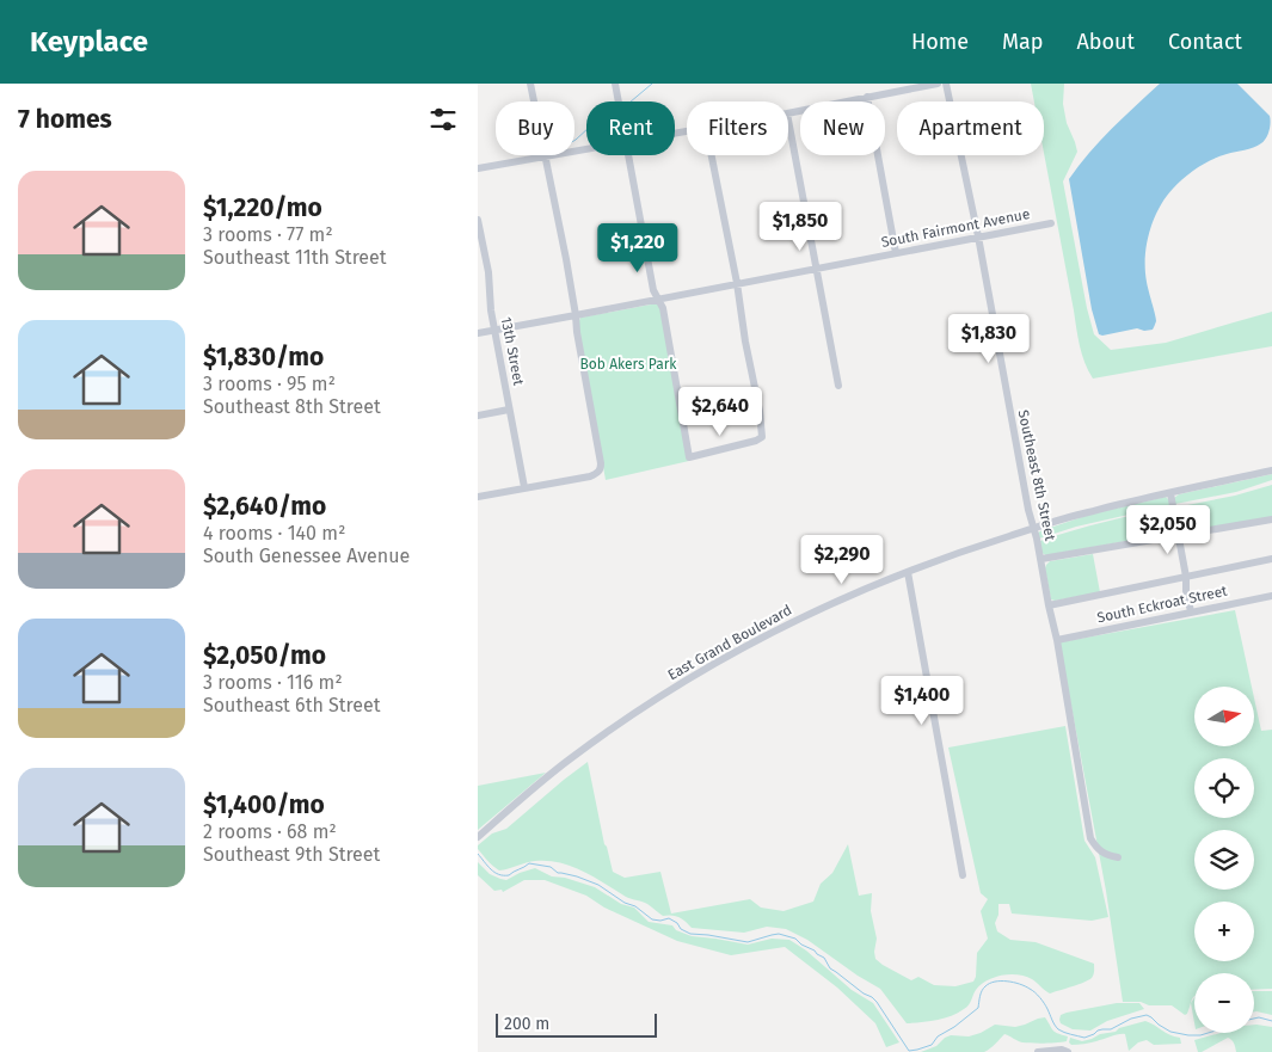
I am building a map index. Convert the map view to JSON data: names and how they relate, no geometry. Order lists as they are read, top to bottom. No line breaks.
{"streets":{"street":["South Fairmont Avenue","13th Street","Southeast 8th Street","South Eckroat Street","East Grand Boulevard"]},"crossings":[["South Fairmont Avenue","13th Street"],["South Fairmont Avenue","Southeast 8th Street"],["Southeast 8th Street","South Eckroat Street"],["Southeast 8th Street","East Grand Boulevard"]],"parks":["Bob Akers Park"],"scale_bar":"200 m","north":"right","page":{"header":"Keyplace","nav":["Home","Map","About","Contact"],"heading":"7 homes","chip":["Buy","Rent","Filters","New","Apartment"],"list":[{"name":"$1,220/mo","note":"3 rooms · 77 m² · Southeast 11th Street"},{"name":"$1,830/mo","note":"3 rooms · 95 m² · Southeast 8th Street"},{"name":"$2,640/mo","note":"4 rooms · 140 m² · South Genessee Avenue"},{"name":"$2,050/mo","note":"3 rooms · 116 m² · Southeast 6th Street"},{"name":"$1,400/mo","note":"2 rooms · 68 m² · Southeast 9th Street"}],"price":["$1,850","$1,220","$1,830","$2,640","$2,050","$2,290","$1,400"],"map_buttons":["+","−"],"scale":"200 m"}}
